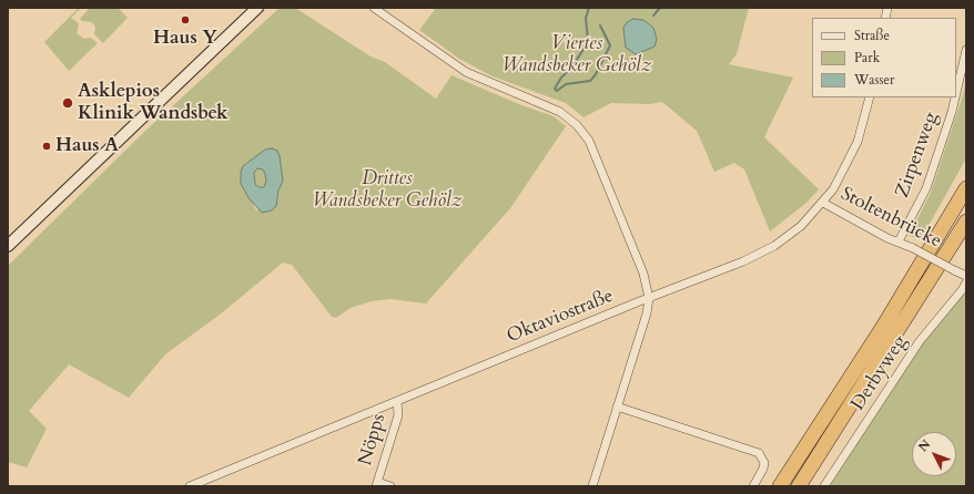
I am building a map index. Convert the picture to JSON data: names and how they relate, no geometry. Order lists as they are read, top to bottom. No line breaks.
{"streets":{"street":["Zirpenweg","Stoltenbrücke","Oktaviostraße","Derbyweg","Nöpps"]},"crossings":[["Zirpenweg","Stoltenbrücke"],["Stoltenbrücke","Oktaviostraße"],["Oktaviostraße","Nöpps"]],"parks":["Viertes Wandsbeker Gehölz","Drittes Wandsbeker Gehölz"],"places":["Haus Y","Asklepios Klinik Wandsbek","Haus A"],"legend":["Straße","Park","Wasser"],"north":"top left"}
